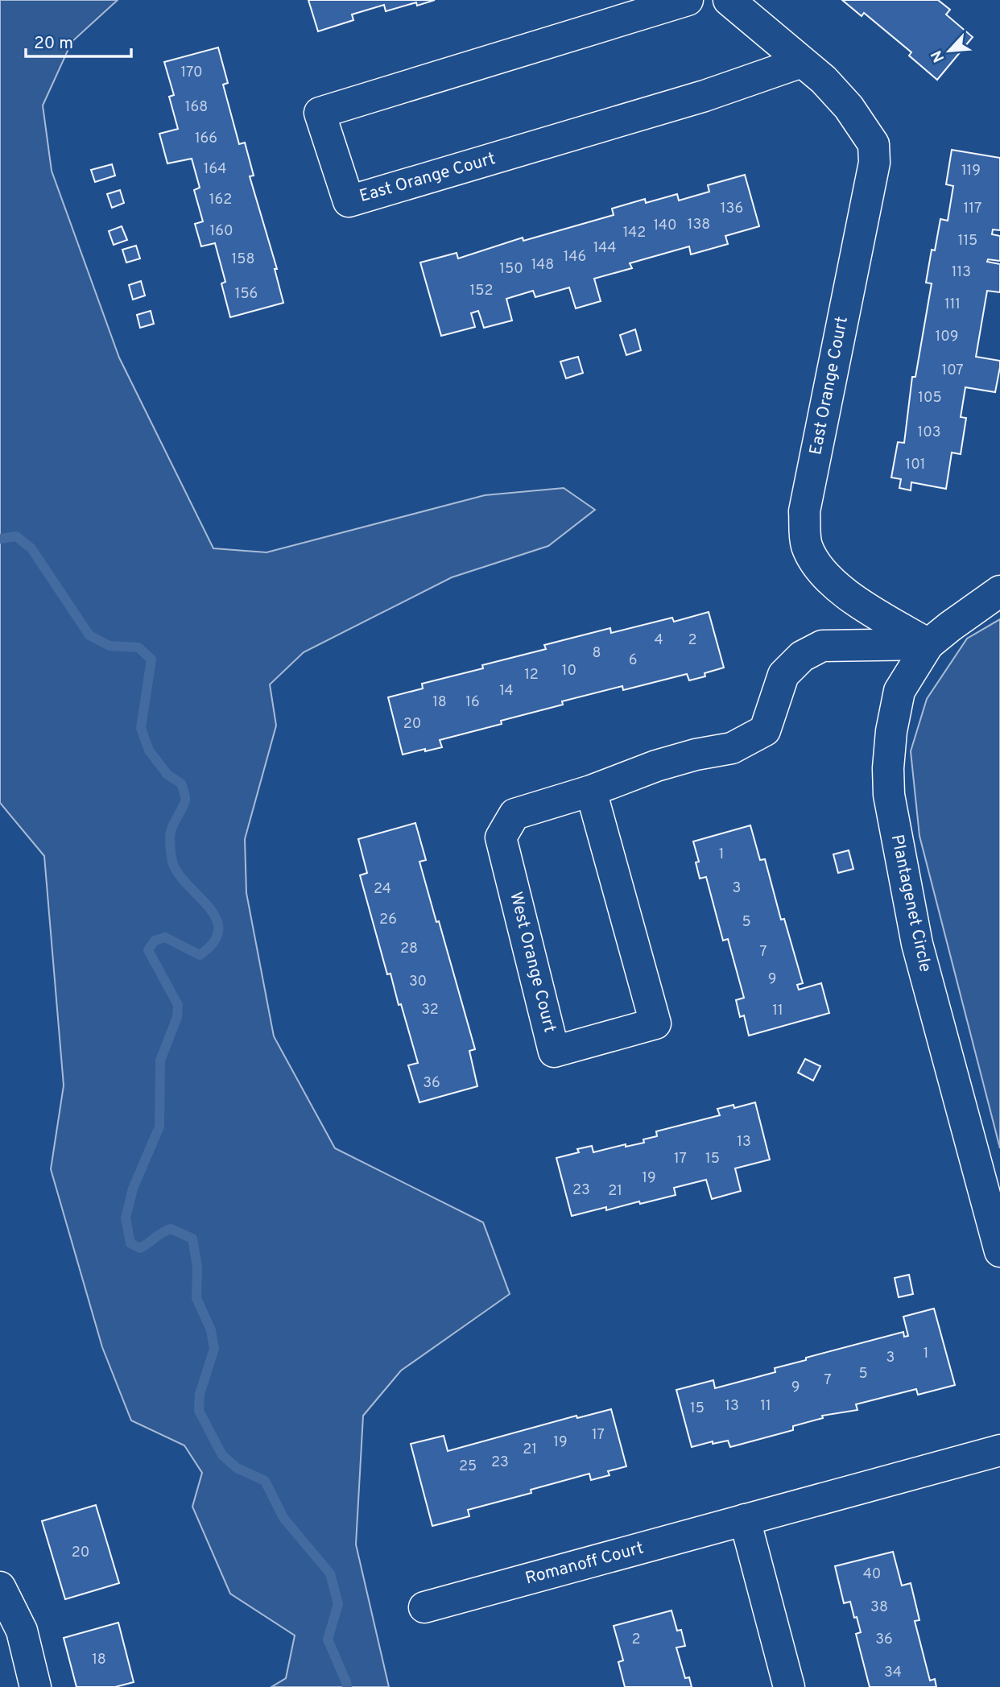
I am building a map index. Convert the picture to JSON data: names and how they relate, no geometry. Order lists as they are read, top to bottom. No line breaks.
{"streets":{"street":["East Orange Court","Plantagenet Circle","West Orange Court","Romanoff Court"]},"crossings":[["East Orange Court","Plantagenet Circle"],["East Orange Court","West Orange Court"],["Plantagenet Circle","West Orange Court"]],"house_numbers":["170","168","166","164","119","162","136","117","138","140","160","142","115","144","146","158","148","150","113","152","156","111","109","107","105","103","101","4","2","8","6","10","12","14","18","16","20","1","3","24","26","5","28","7","9","30","32","11","36","13","17","15","19","23","21","1","3","5","7","9","13","11","15","17","19","21","23","25","20","40","38","2","36","18","34"],"scale_bar":"20 m","north":"bottom left"}
